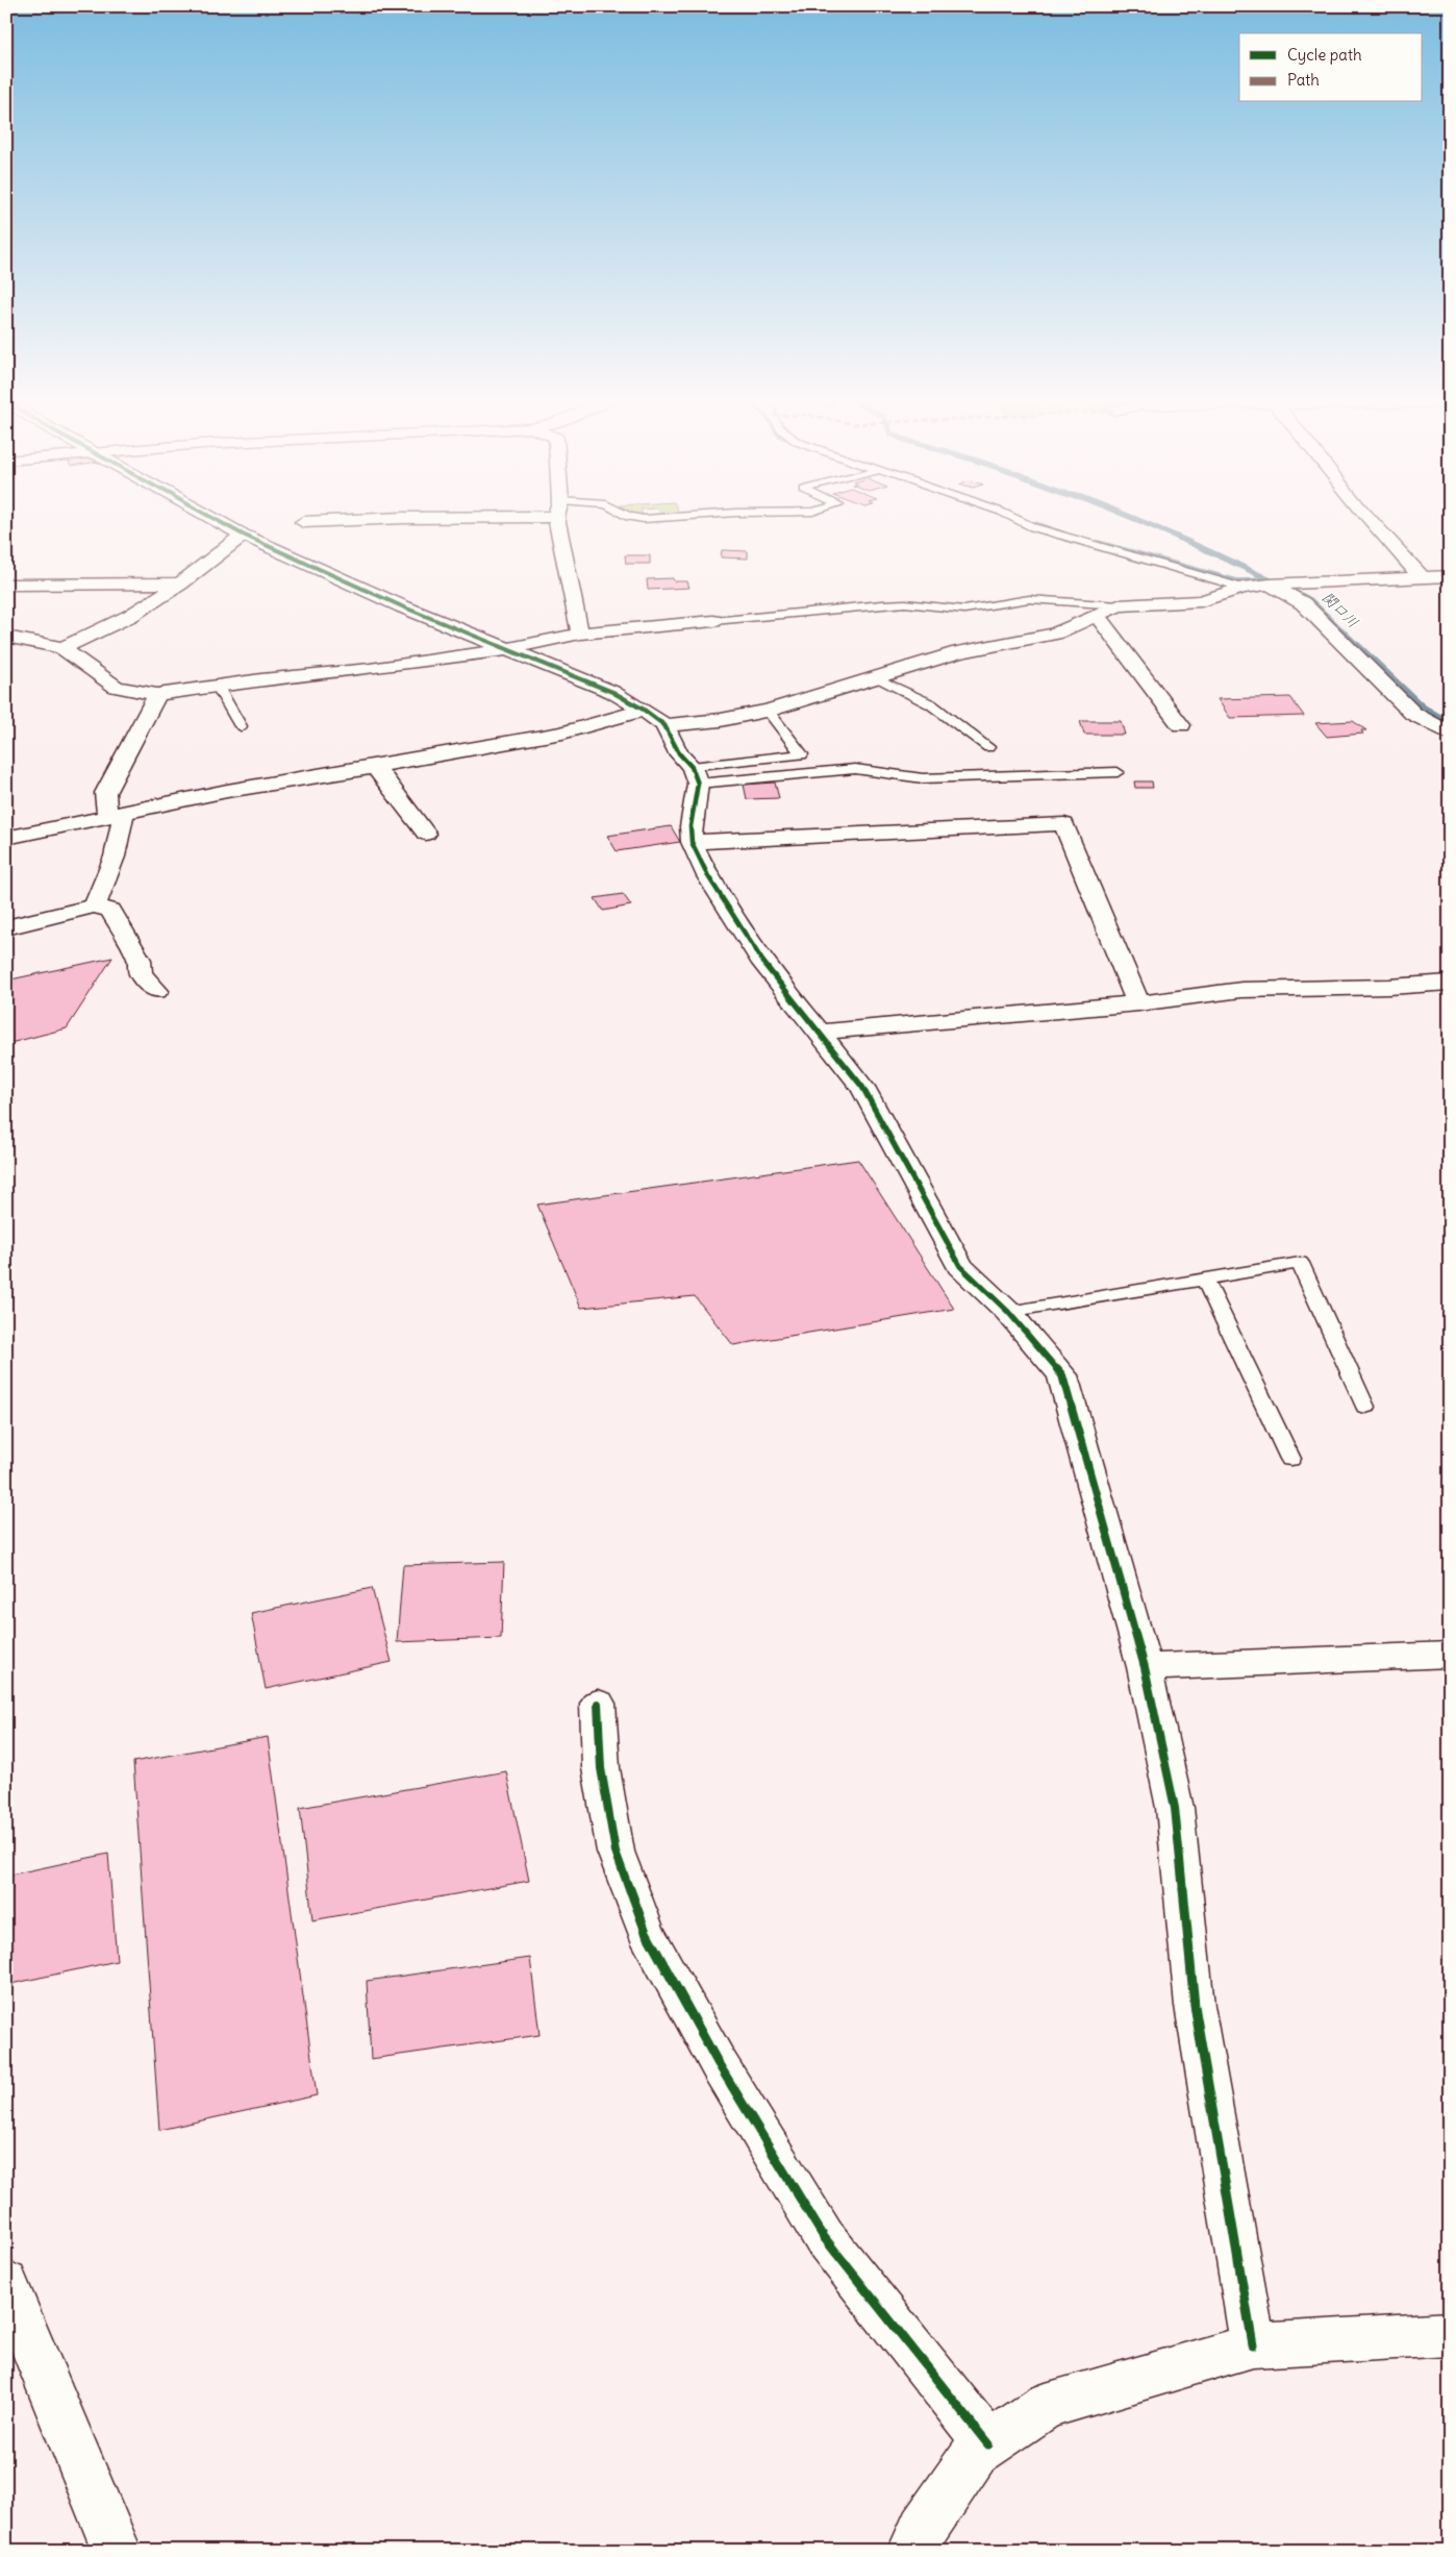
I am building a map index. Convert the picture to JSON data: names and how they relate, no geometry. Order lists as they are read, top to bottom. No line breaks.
{"water":["関口川"],"legend":["Cycle path","Path"]}
